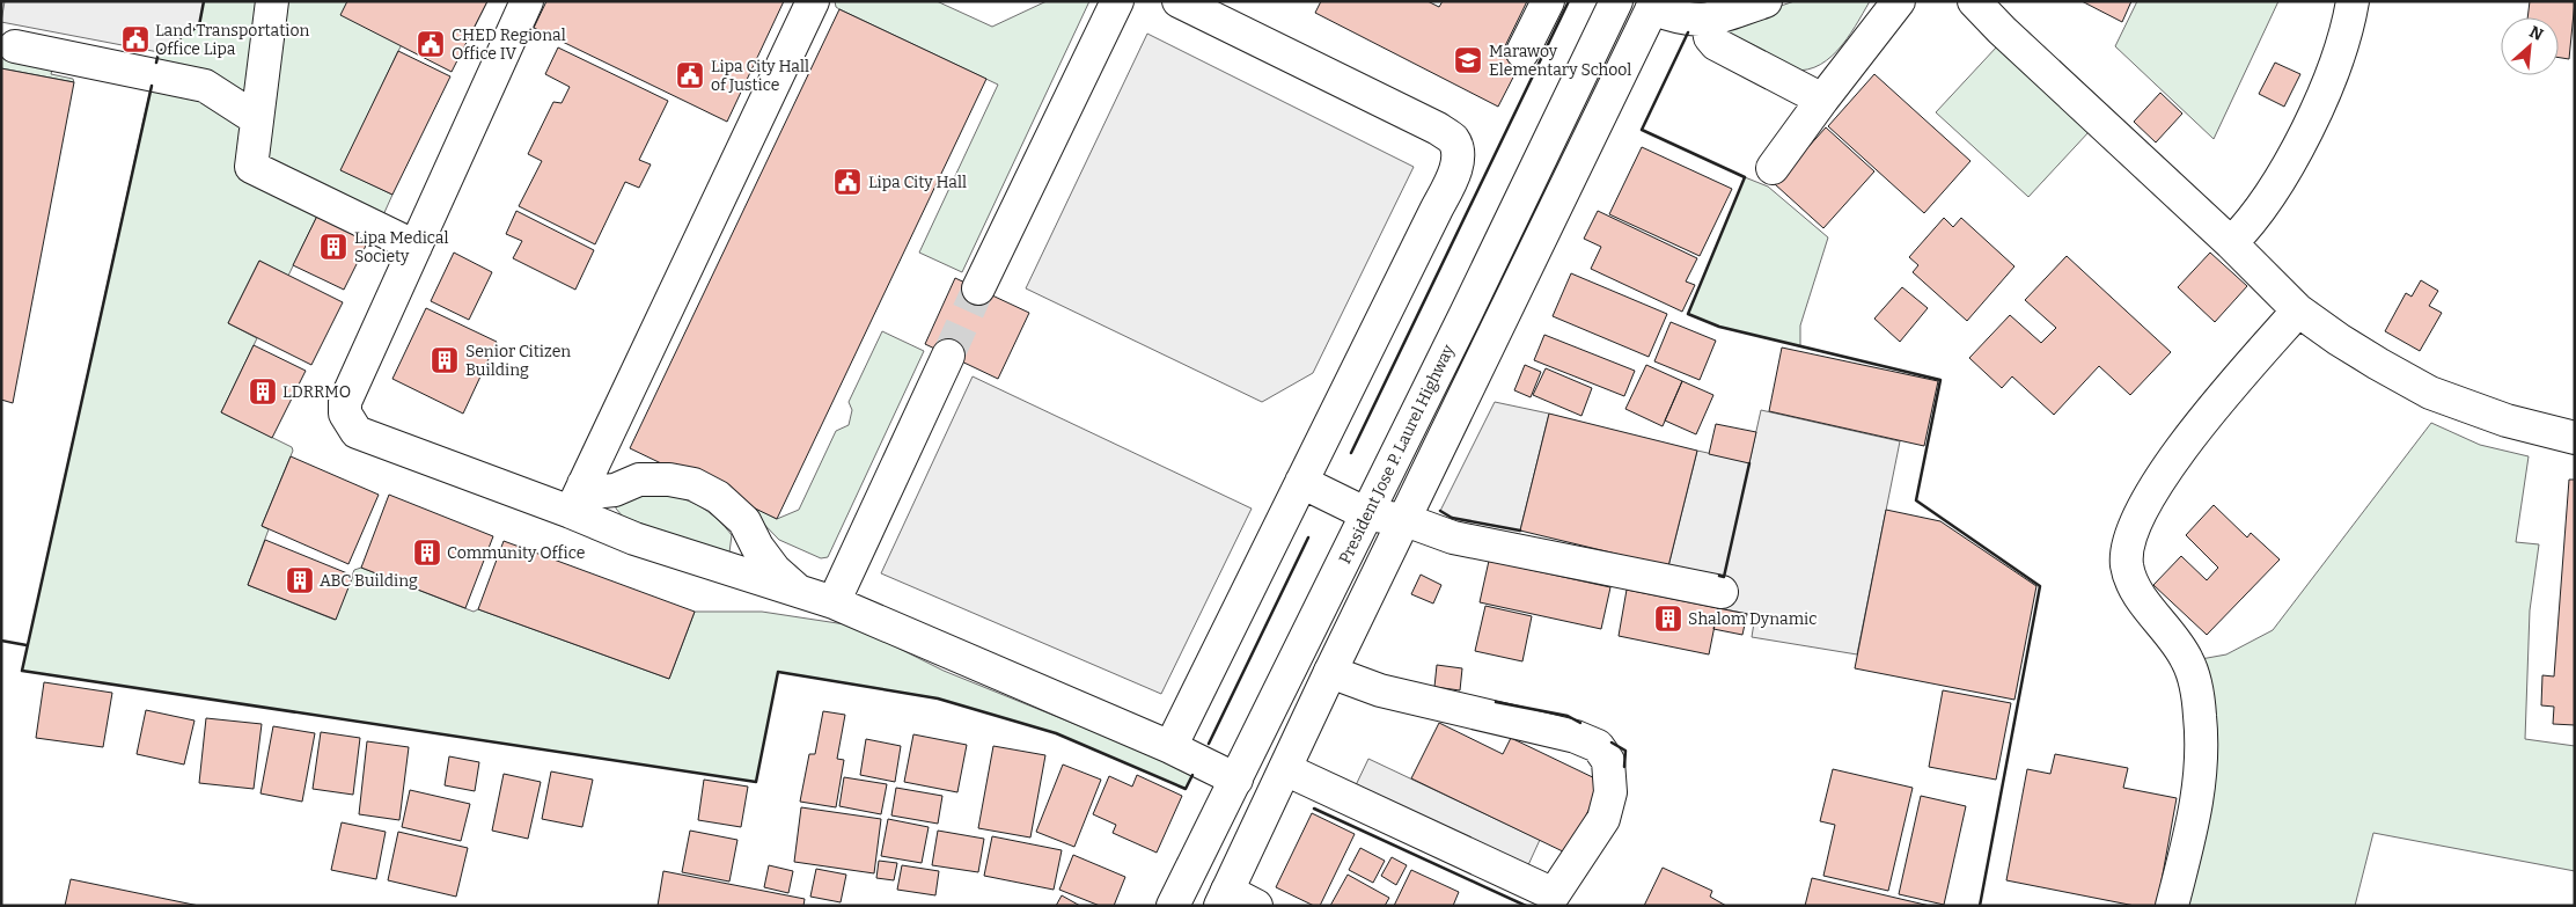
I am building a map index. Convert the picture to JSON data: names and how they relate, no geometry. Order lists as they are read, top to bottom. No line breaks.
{"streets":{"main road":["President Jose P. Laurel Highway"]},"places":{"public building":["Land Transportation Office Lipa","CHED Regional Office IV","Lipa City Hall of Justice","Lipa City Hall"],"school or university":["Marawoy Elementary School"],"building":["Lipa Medical Society","Senior Citizen Building","LDRRMO","Community Office","ABC Building","Shalom Dynamic"]},"north":"top right"}
